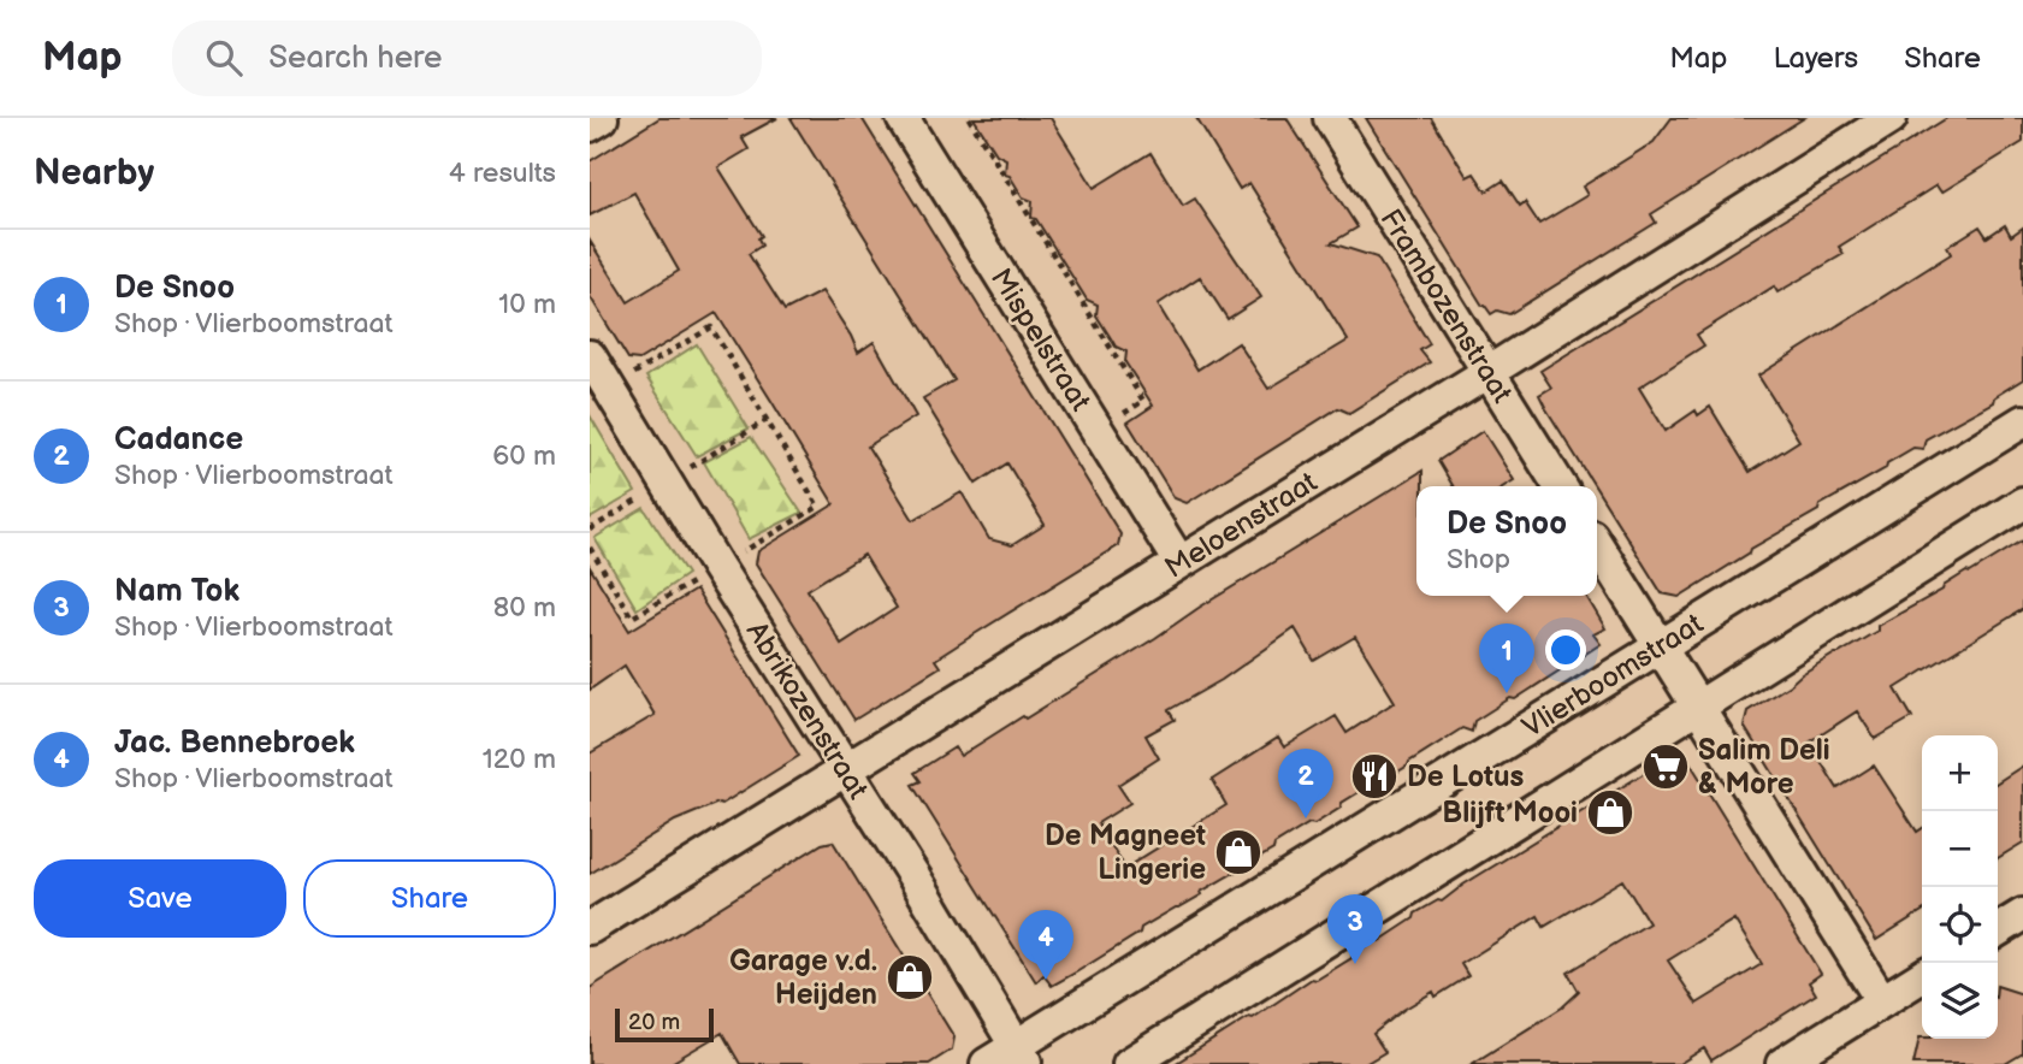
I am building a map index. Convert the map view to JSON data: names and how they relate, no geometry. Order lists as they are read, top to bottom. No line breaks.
{"streets":{"street":["Frambozenstraat","Mispelstraat","Meloenstraat","Vlierboomstraat","Abrikozenstraat"]},"crossings":[["Frambozenstraat","Meloenstraat"],["Mispelstraat","Meloenstraat"],["Meloenstraat","Abrikozenstraat"],["Vlierboomstraat","Abrikozenstraat"]],"places":{"supermarket":["Salim Deli & More"],"restaurant":["De Lotus"],"shop":["Blijft Mooi","De Magneet Lingerie","Garage v.d. Heijden"]},"scale_bar":"20 m","page":{"header":"Map","search":"Search here","nav":["Map","Layers","Share"],"heading":["Nearby","4 results"],"list":[{"mark":"1","name":"De Snoo","note":"Shop · Vlierboomstraat","value":"10 m"},{"mark":"2","name":"Cadance","note":"Shop · Vlierboomstraat","value":"60 m"},{"mark":"3","name":"Nam Tok","note":"Shop · Vlierboomstraat","value":"80 m"},{"mark":"4","name":"Jac. Bennebroek","note":"Shop · Vlierboomstraat","value":"120 m"}],"popup":["De Snoo","Shop"],"pins":["1","2","3","4"],"map_buttons":["+","−"],"buttons":["Save","Share"],"scale":"20 m"}}
